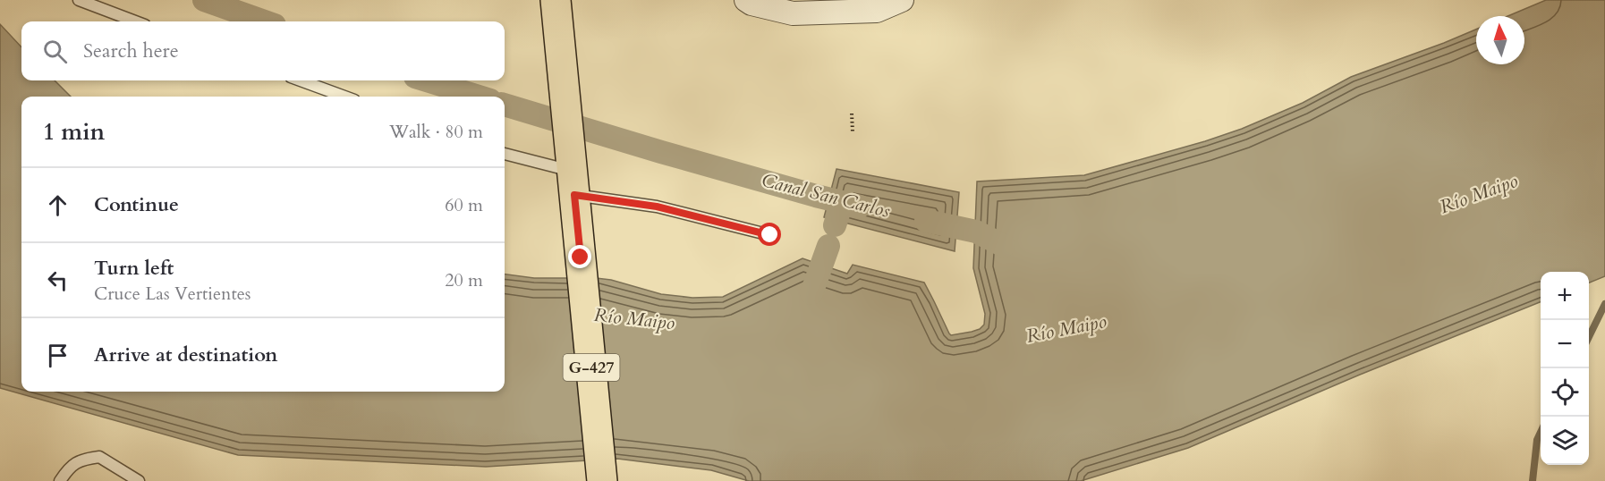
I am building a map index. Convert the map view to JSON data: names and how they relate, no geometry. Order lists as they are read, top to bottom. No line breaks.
{"streets":{"main road":["G-427"]},"water":["Río Maipo","Canal San Carlos"],"north":"top","page":{"search":"Search here","heading":["1 min","Walk · 80 m"],"list":[["Continue","60 m"],["Turn left","Cruce Las Vertientes","20 m"],"Arrive at destination"],"map_buttons":["+","−"]}}
